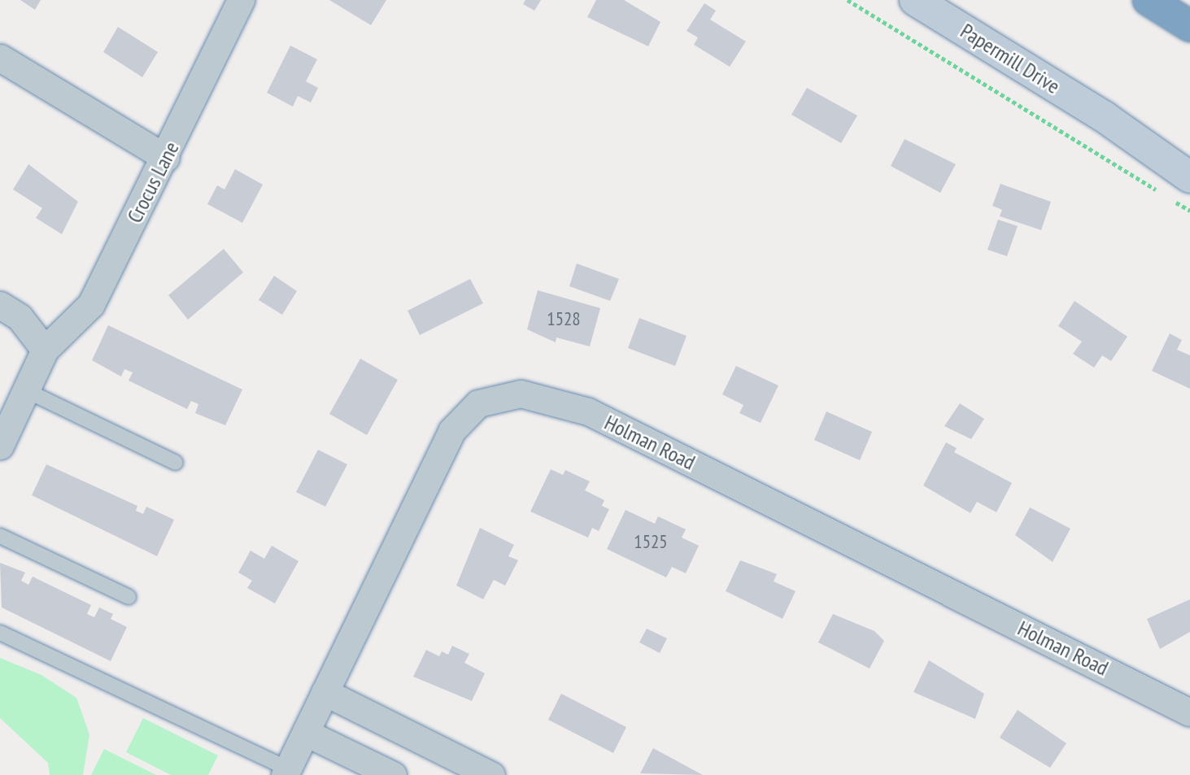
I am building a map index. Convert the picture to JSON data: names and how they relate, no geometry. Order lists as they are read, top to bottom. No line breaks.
{"streets":{"main road":["Papermill Drive"],"street":["Crocus Lane","Holman Road"]},"house_numbers":["1528","1525"]}
